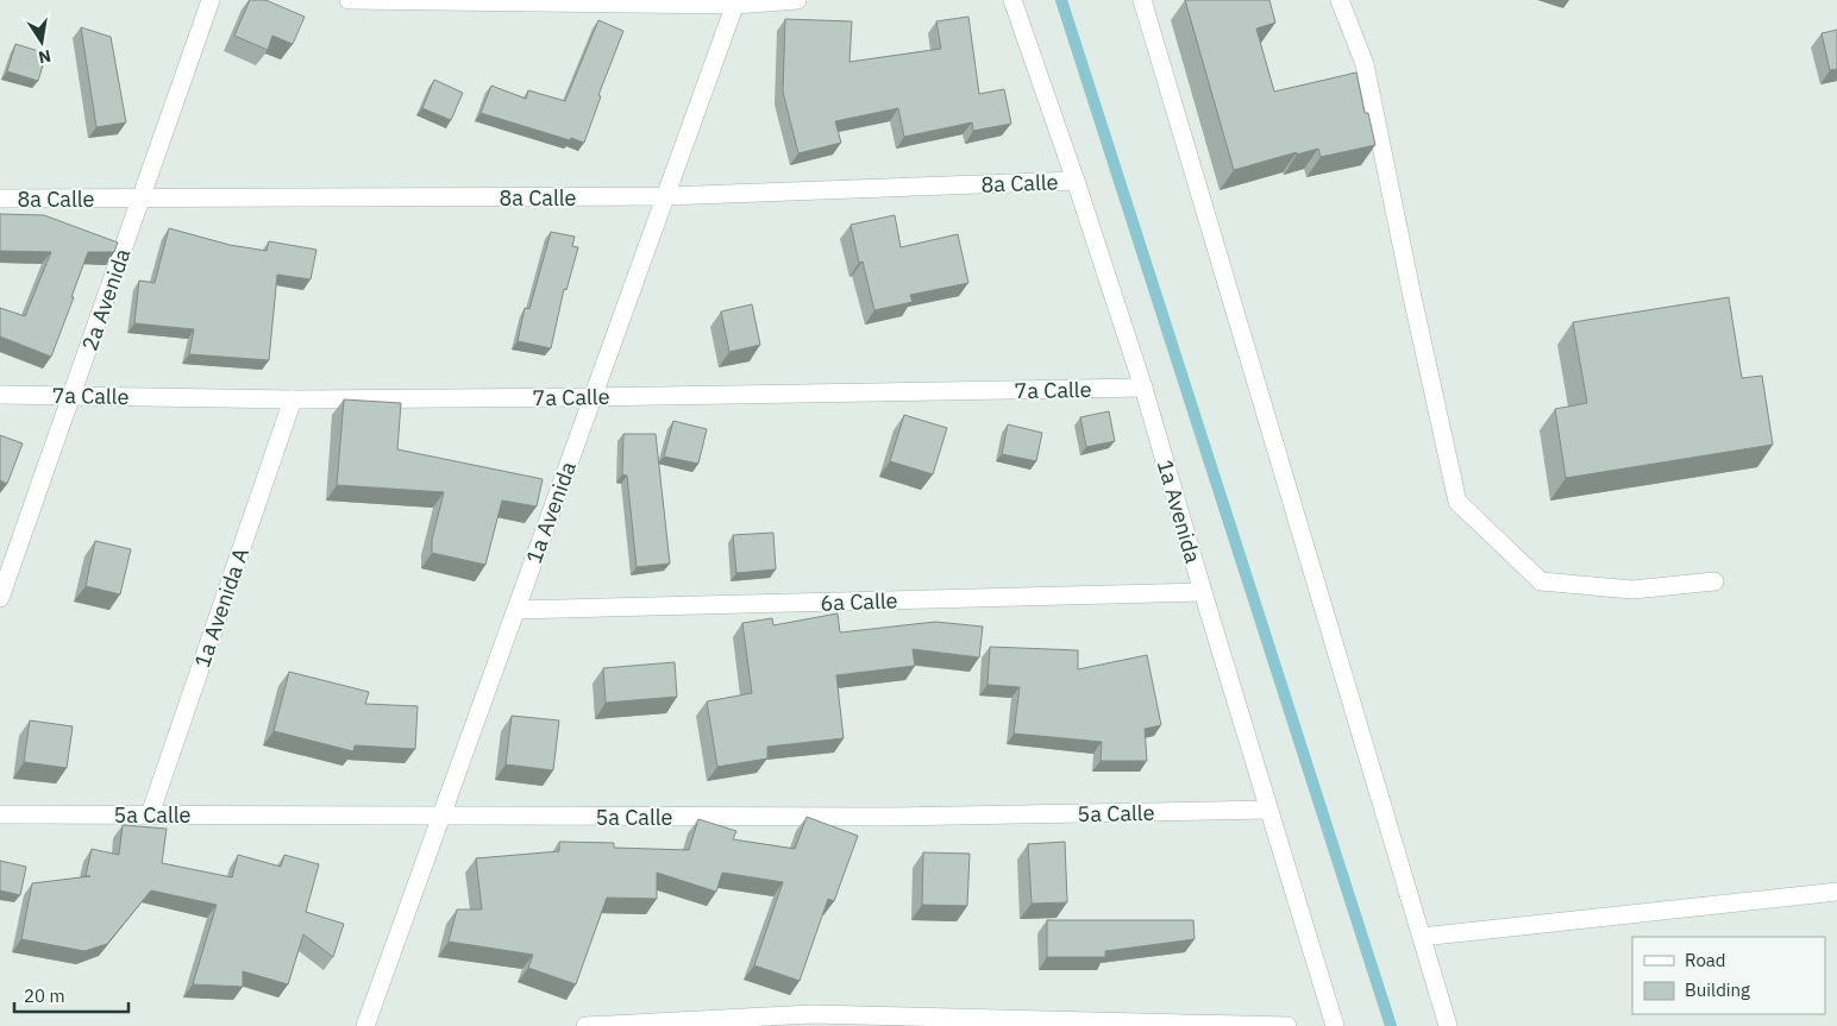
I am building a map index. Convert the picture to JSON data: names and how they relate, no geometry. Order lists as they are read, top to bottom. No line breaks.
{"streets":{"street":["8a Calle","2a Avenida","7a Calle","1a Avenida","6a Calle","1a Avenida A","5a Calle"]},"crossings":[["8a Calle","2a Avenida"],["8a Calle","1a Avenida"],["2a Avenida","7a Calle"],["7a Calle","1a Avenida"],["7a Calle","1a Avenida A"],["1a Avenida","6a Calle"],["1a Avenida","5a Calle"],["1a Avenida A","5a Calle"]],"legend":["Road","Building"],"scale_bar":"20 m","north":"bottom"}
